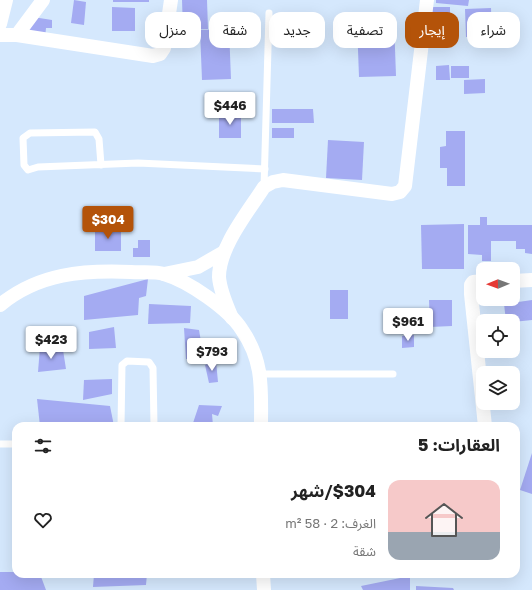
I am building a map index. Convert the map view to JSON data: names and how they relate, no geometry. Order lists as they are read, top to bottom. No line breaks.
{"north":"left","page":{"chip":["شراء","إيجار","تصفية","جديد","شقة","منزل"],"price":["$446","$304","$961","$423","$793"],"heading":"العقارات: 5","list":[{"name":"$304/شهر","note":"الغرف: 2 · 58 m² · شقة"}]}}
